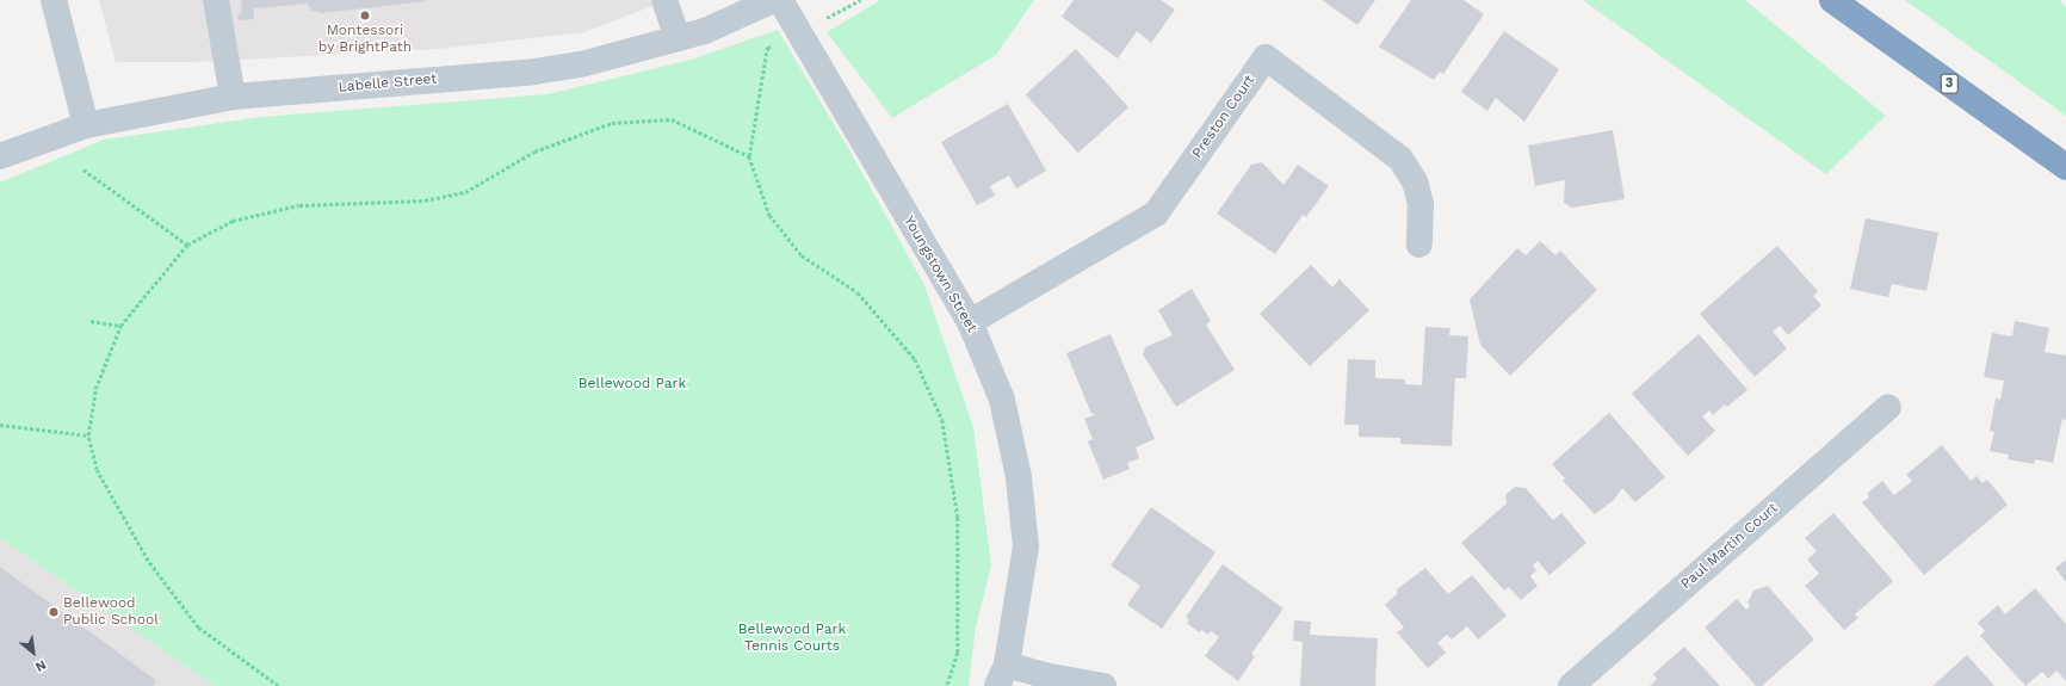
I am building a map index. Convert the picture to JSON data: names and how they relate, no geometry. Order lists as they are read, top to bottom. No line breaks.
{"streets":{"highway":["3"],"street":["Labelle Street","Preston Court","Youngstown Street","Paul Martin Court"]},"crossings":[["Preston Court","Youngstown Street"]],"parks":["Bellewood Park","Bellewood Park Tennis Courts"],"places":["Montessori by BrightPath","Bellewood Public School"],"north":"bottom right"}
